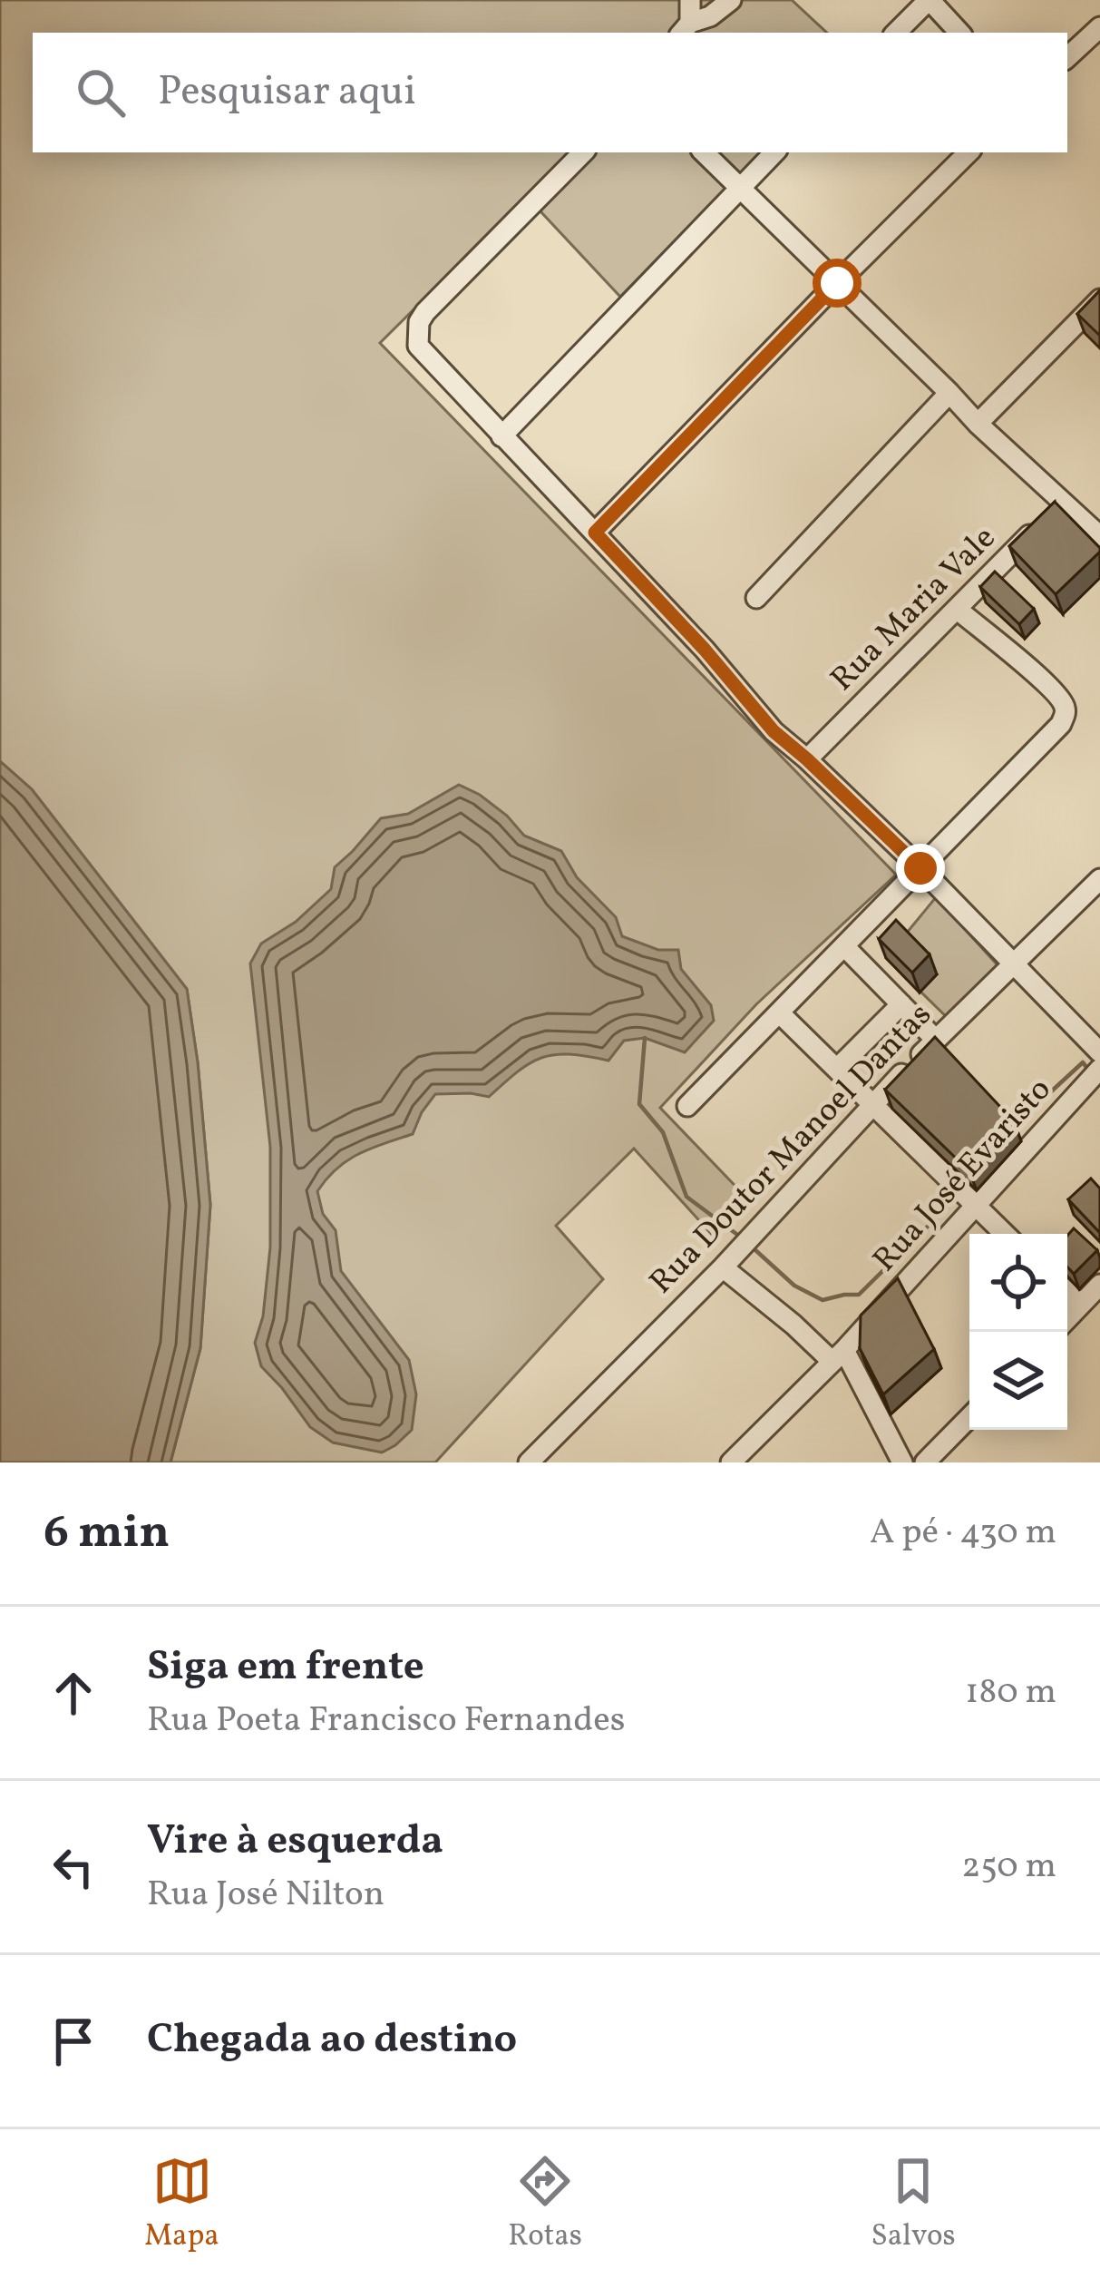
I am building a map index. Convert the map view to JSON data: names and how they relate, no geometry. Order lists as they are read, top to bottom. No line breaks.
{"streets":{"street":["Rua Maria Vale","Rua Doutor Manoel Dantas","Rua José Evaristo"]},"page":{"search":"Pesquisar aqui","heading":["6 min","A pé · 430 m"],"list":[["Siga em frente","Rua Poeta Francisco Fernandes","180 m"],["Vire à esquerda","Rua José Nilton","250 m"],"Chegada ao destino"],"nav":["Mapa","Rotas","Salvos"]}}
